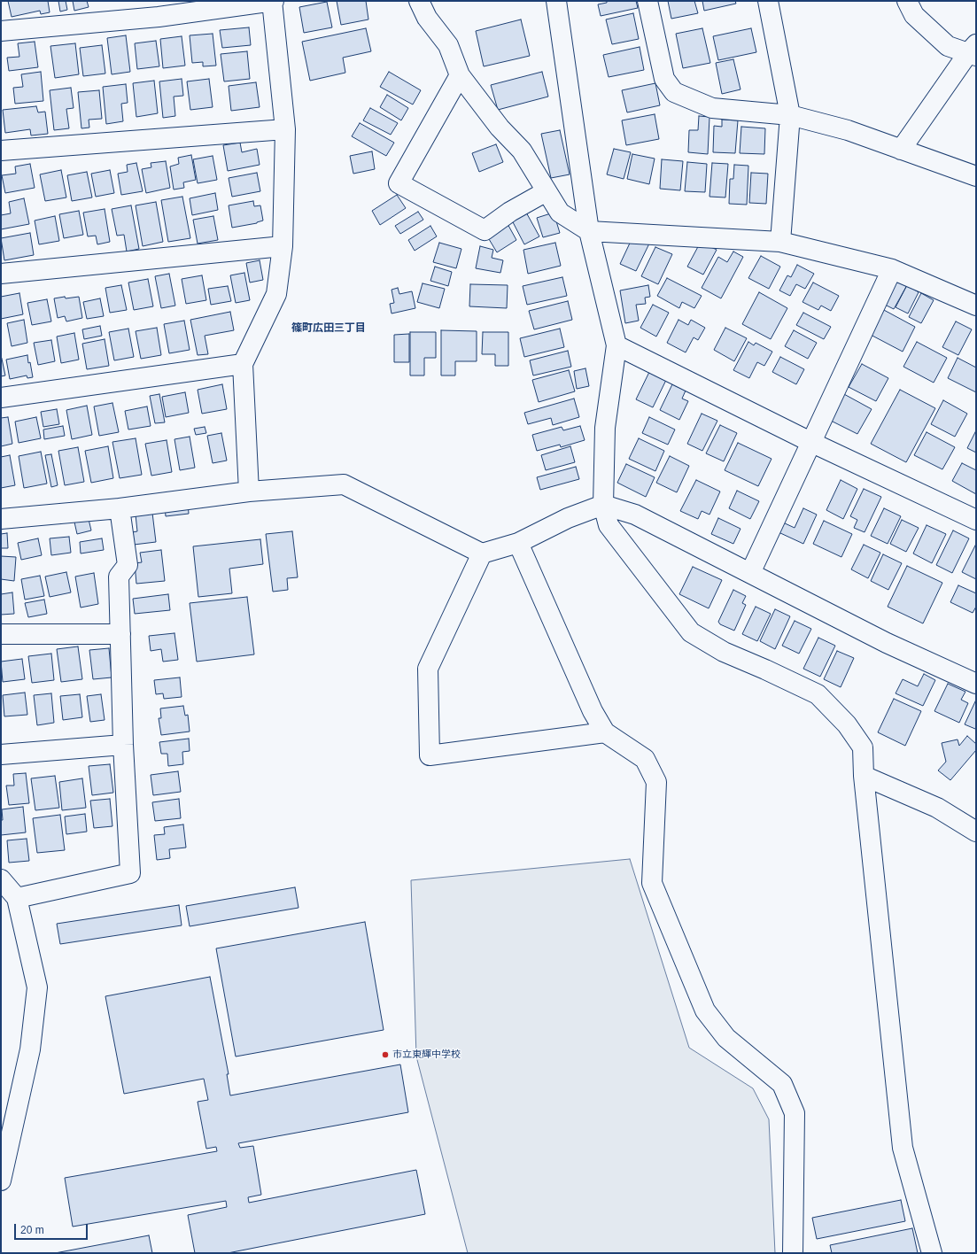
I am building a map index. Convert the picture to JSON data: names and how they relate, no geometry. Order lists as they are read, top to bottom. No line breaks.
{"districts":["篠町広田三丁目"],"places":["市立東輝中学校"],"scale_bar":"20 m"}
